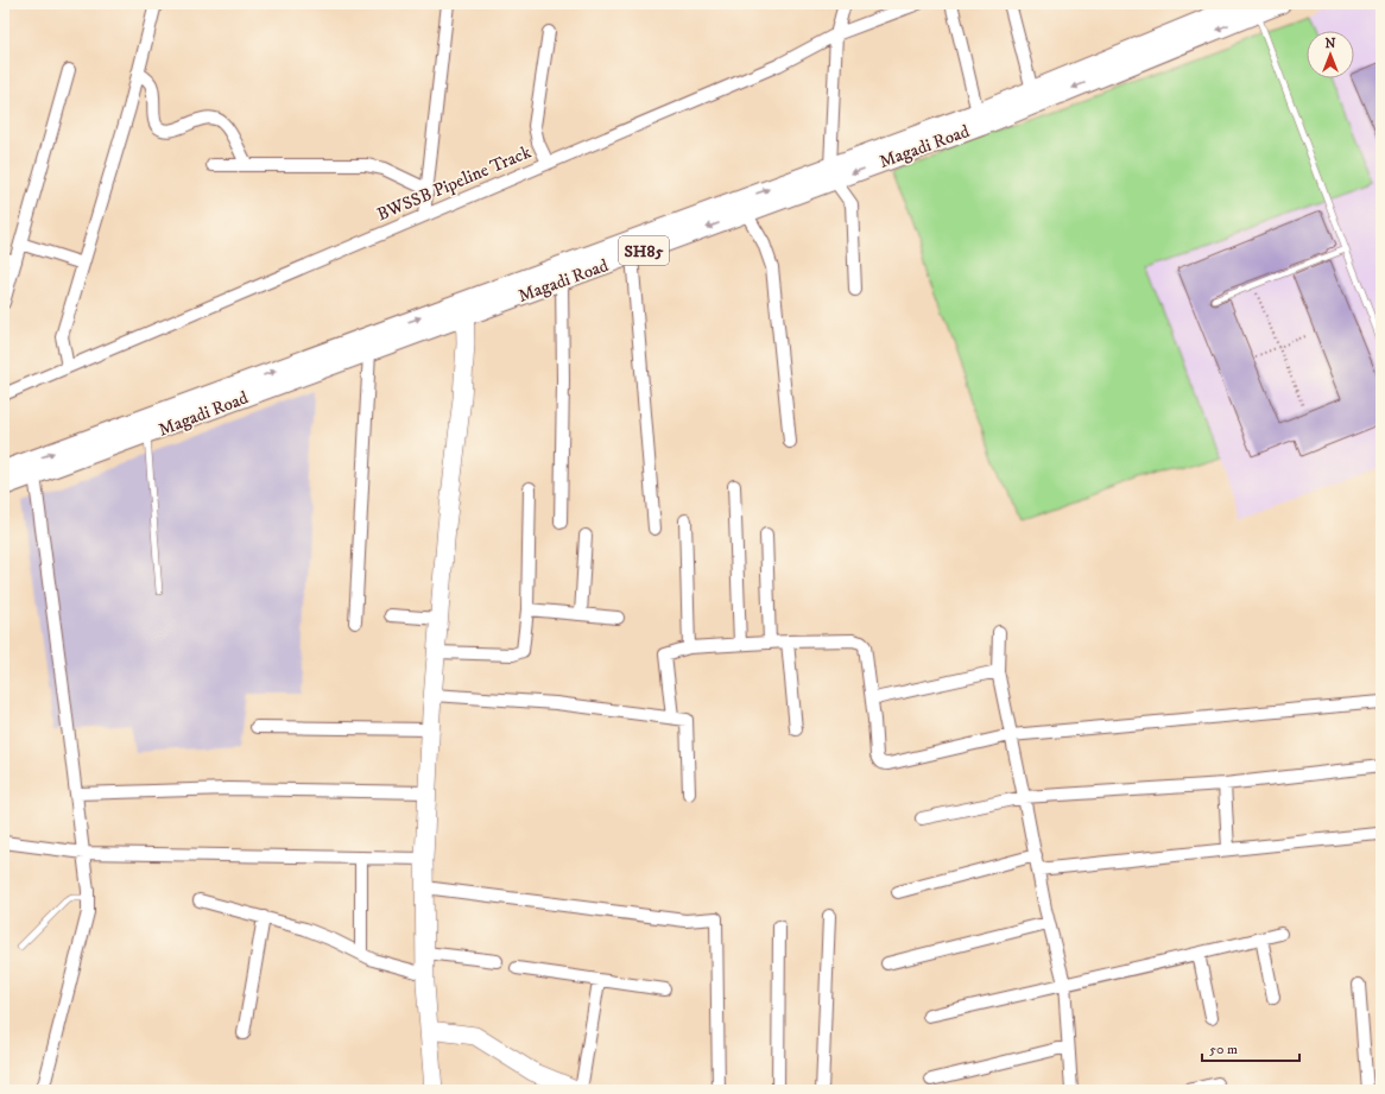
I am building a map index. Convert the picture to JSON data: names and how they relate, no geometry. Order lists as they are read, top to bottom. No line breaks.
{"streets":{"main road":["Magadi Road","SH85"],"street":["BWSSB Pipeline Track"]},"scale_bar":"50 m","north":"top"}
